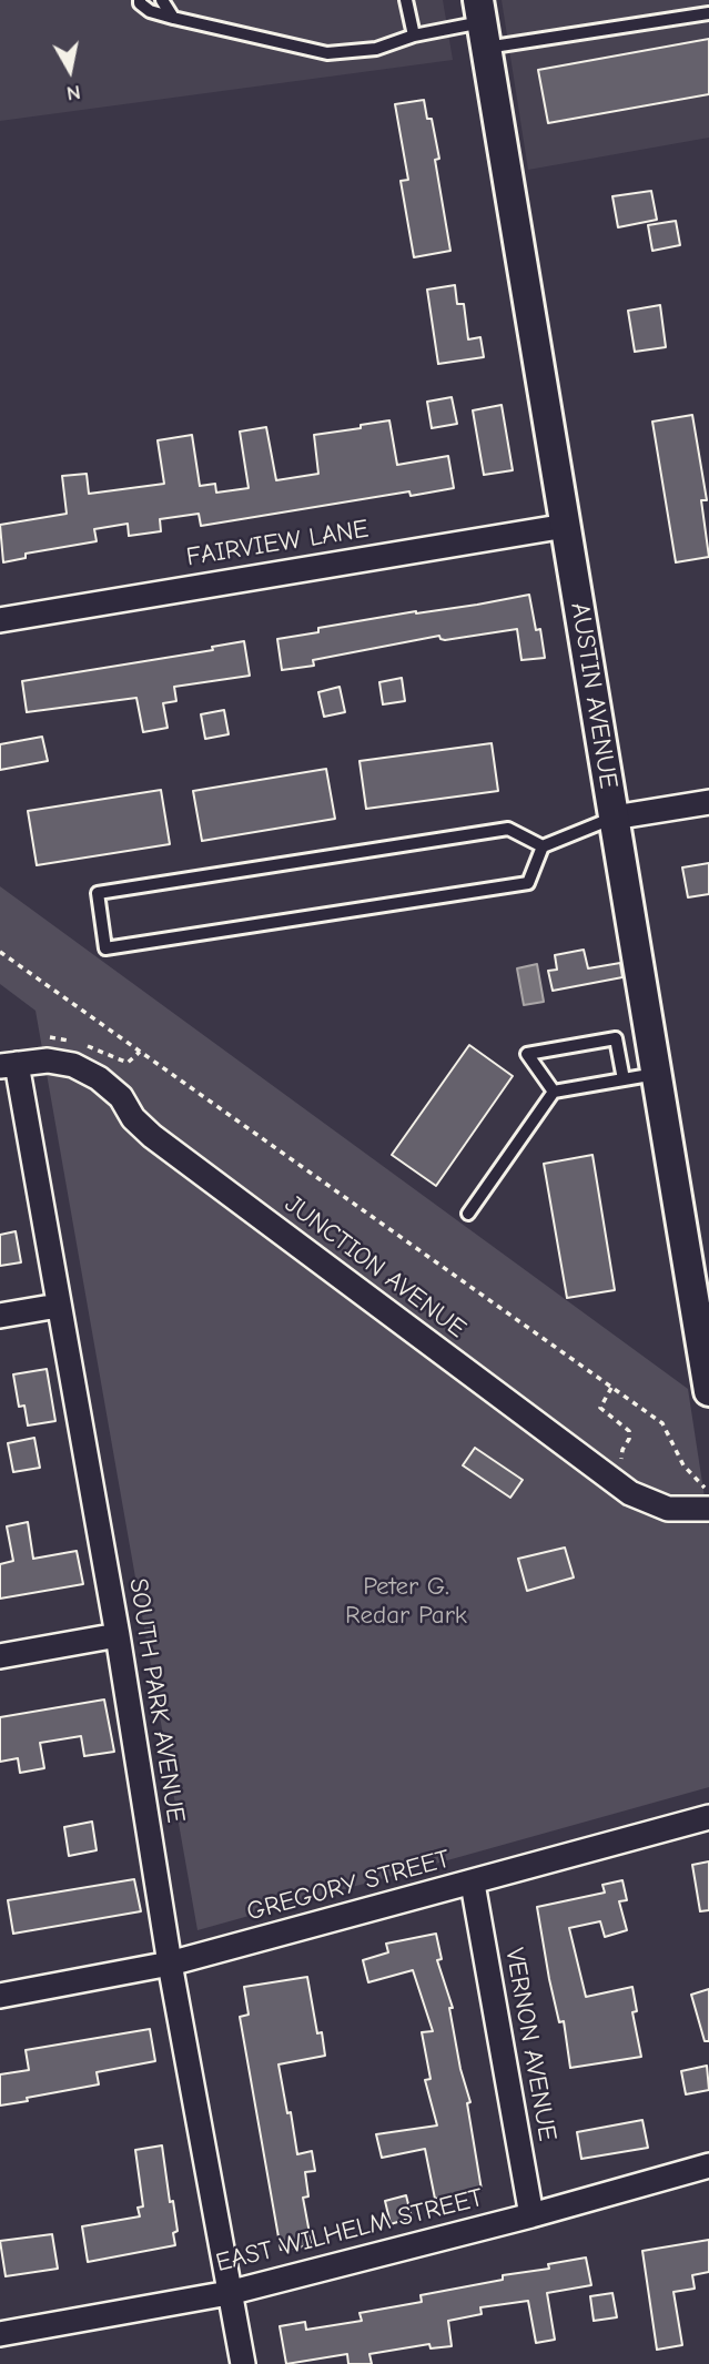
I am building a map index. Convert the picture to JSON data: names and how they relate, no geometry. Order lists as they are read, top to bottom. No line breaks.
{"streets":{"street":["FAIRVIEW LANE","AUSTIN AVENUE","JUNCTION AVENUE","SOUTH PARK AVENUE","GREGORY STREET","VERNON AVENUE","EAST WILHELM STREET"]},"crossings":[["FAIRVIEW LANE","AUSTIN AVENUE"],["JUNCTION AVENUE","SOUTH PARK AVENUE"],["SOUTH PARK AVENUE","GREGORY STREET"],["SOUTH PARK AVENUE","EAST WILHELM STREET"],["GREGORY STREET","VERNON AVENUE"],["VERNON AVENUE","EAST WILHELM STREET"]],"parks":["Peter G. Redar Park"],"north":"bottom"}
